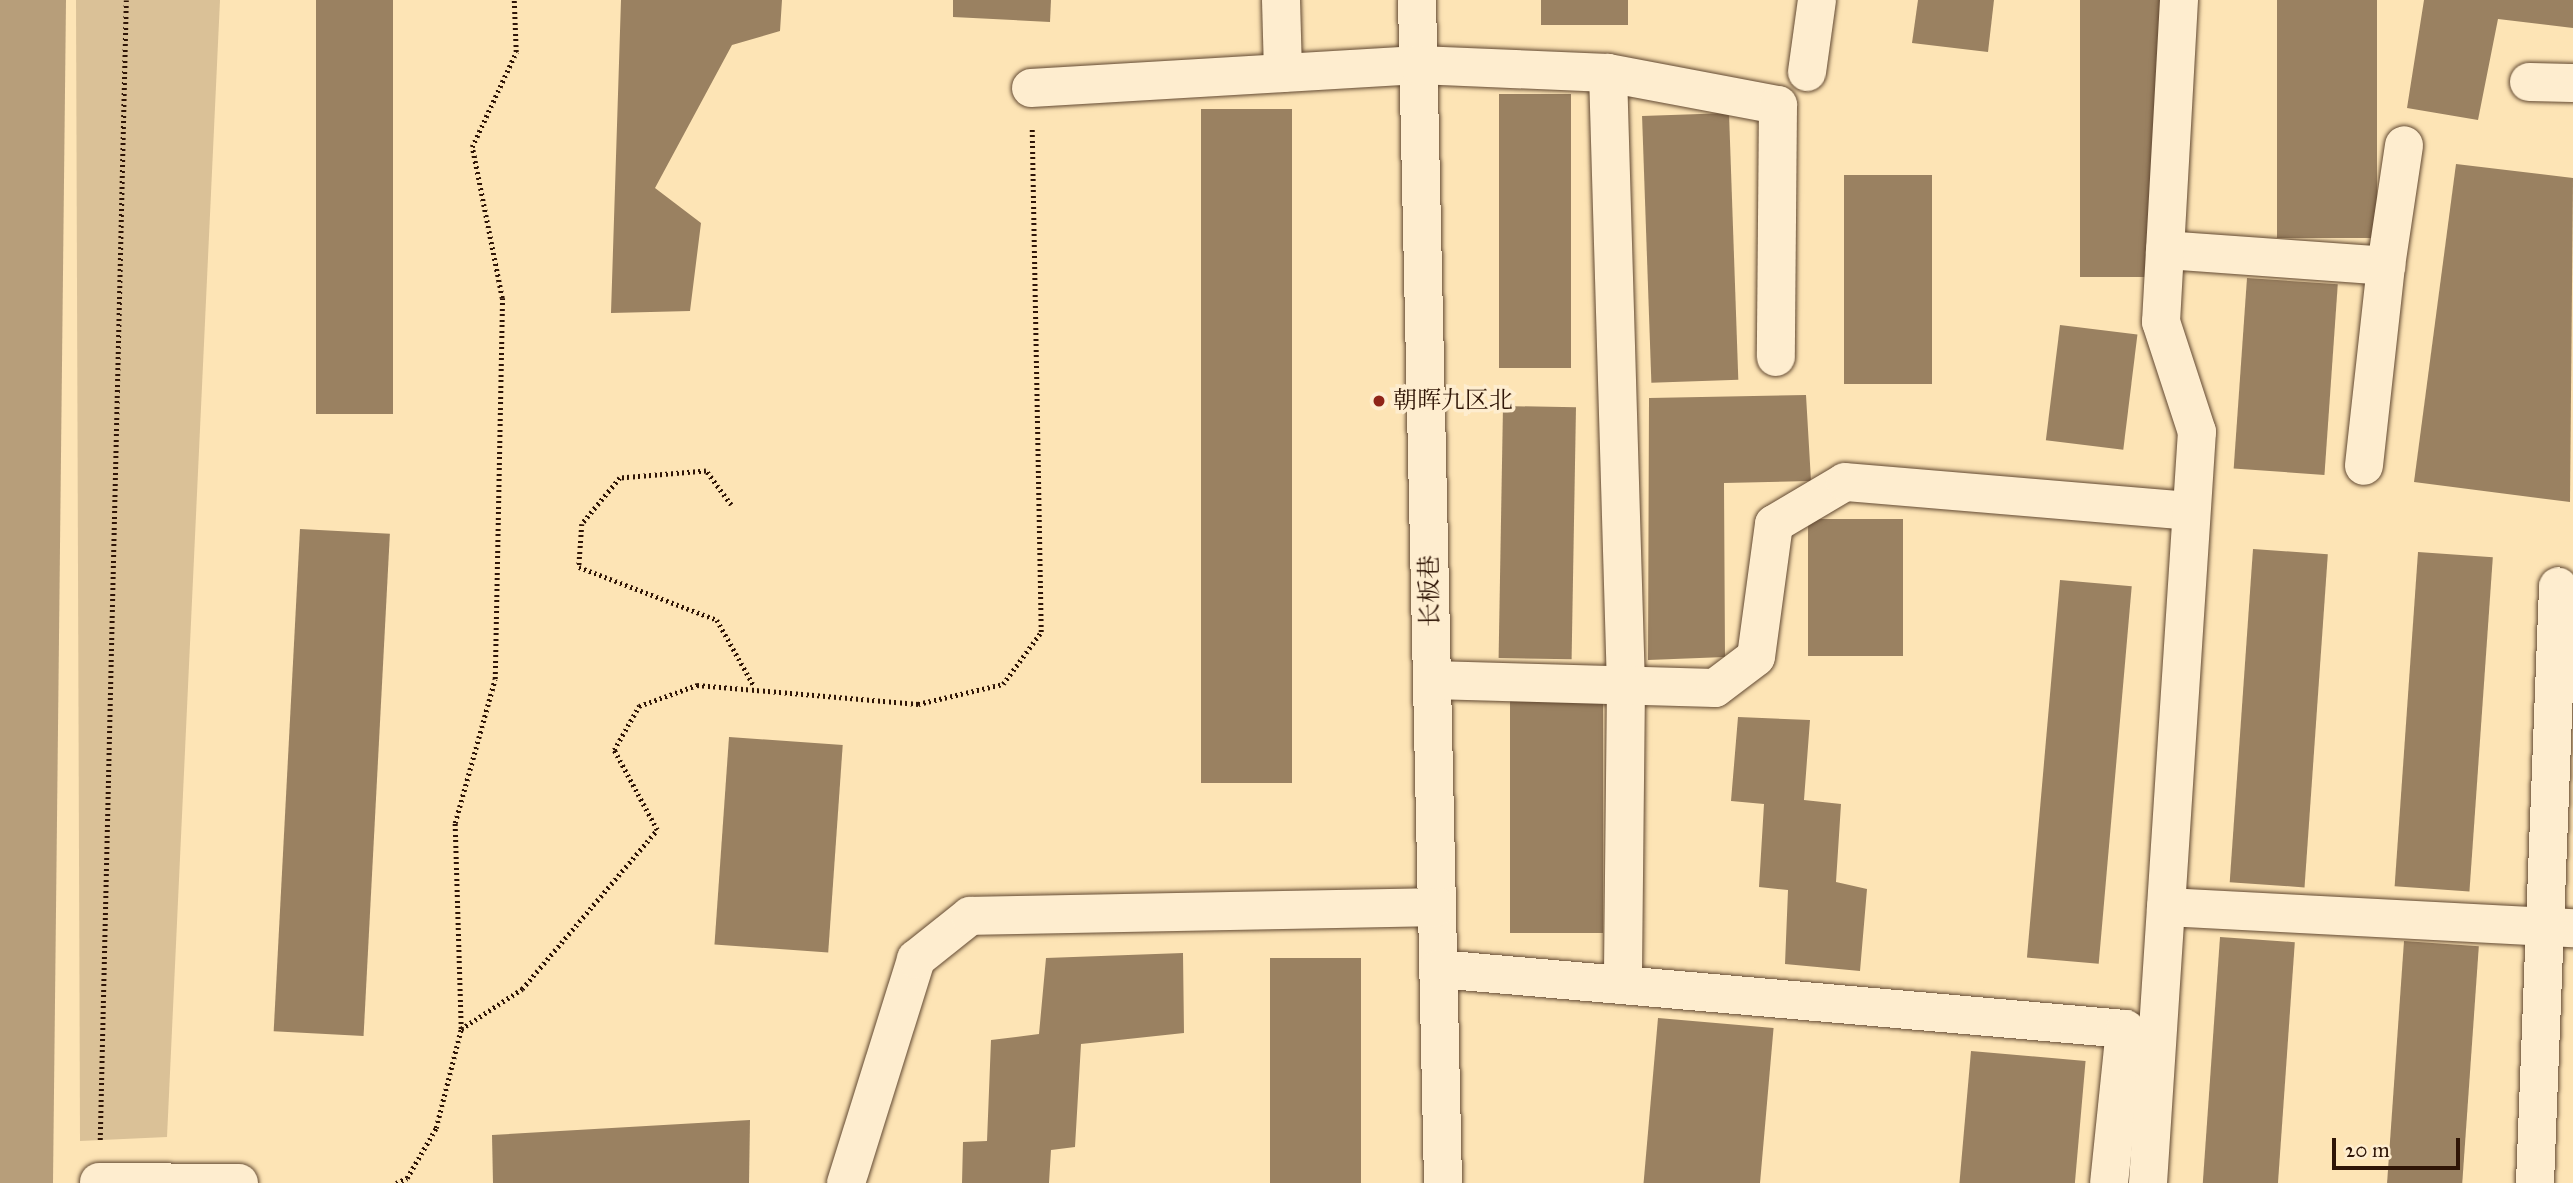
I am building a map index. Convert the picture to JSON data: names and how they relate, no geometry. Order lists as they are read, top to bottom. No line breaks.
{"streets":{"street":["长板巷"]},"places":["朝晖九区北"],"scale_bar":"20 m"}
